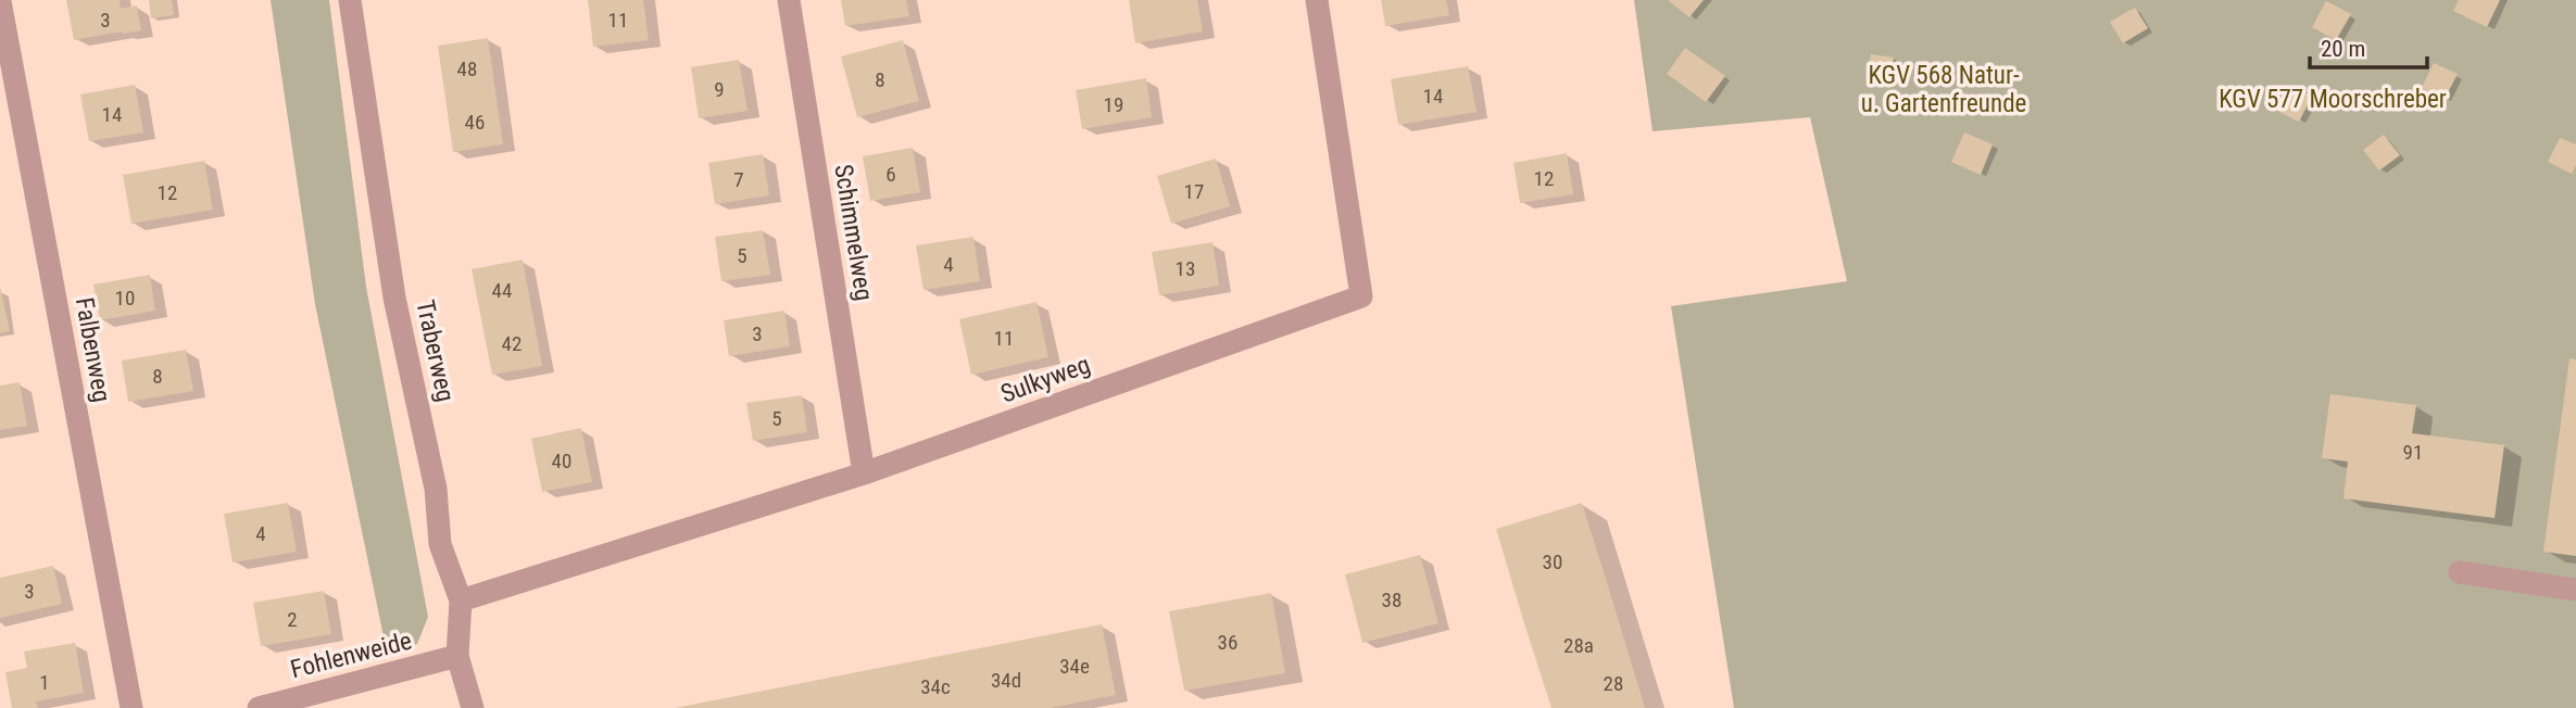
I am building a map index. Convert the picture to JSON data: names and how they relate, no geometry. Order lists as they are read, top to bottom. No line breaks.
{"streets":{"street":["Schimmelweg","Falbenweg","Traberweg","Sulkyweg","Fohlenweide"]},"crossings":[["Schimmelweg","Sulkyweg"],["Traberweg","Sulkyweg"],["Traberweg","Fohlenweide"]],"parks":["KGV 568 Natur- u. Gartenfreunde","KGV 577 Moorschreber"],"house_numbers":["3","11","48","8","9","14","19","14","46","6","12","7","17","12","5","4","13","44","10","3","11","42","8","5","91","40","4","30","3","38","2","36","28a","34e","34d","1","28","34c"],"scale_bar":"20 m"}
